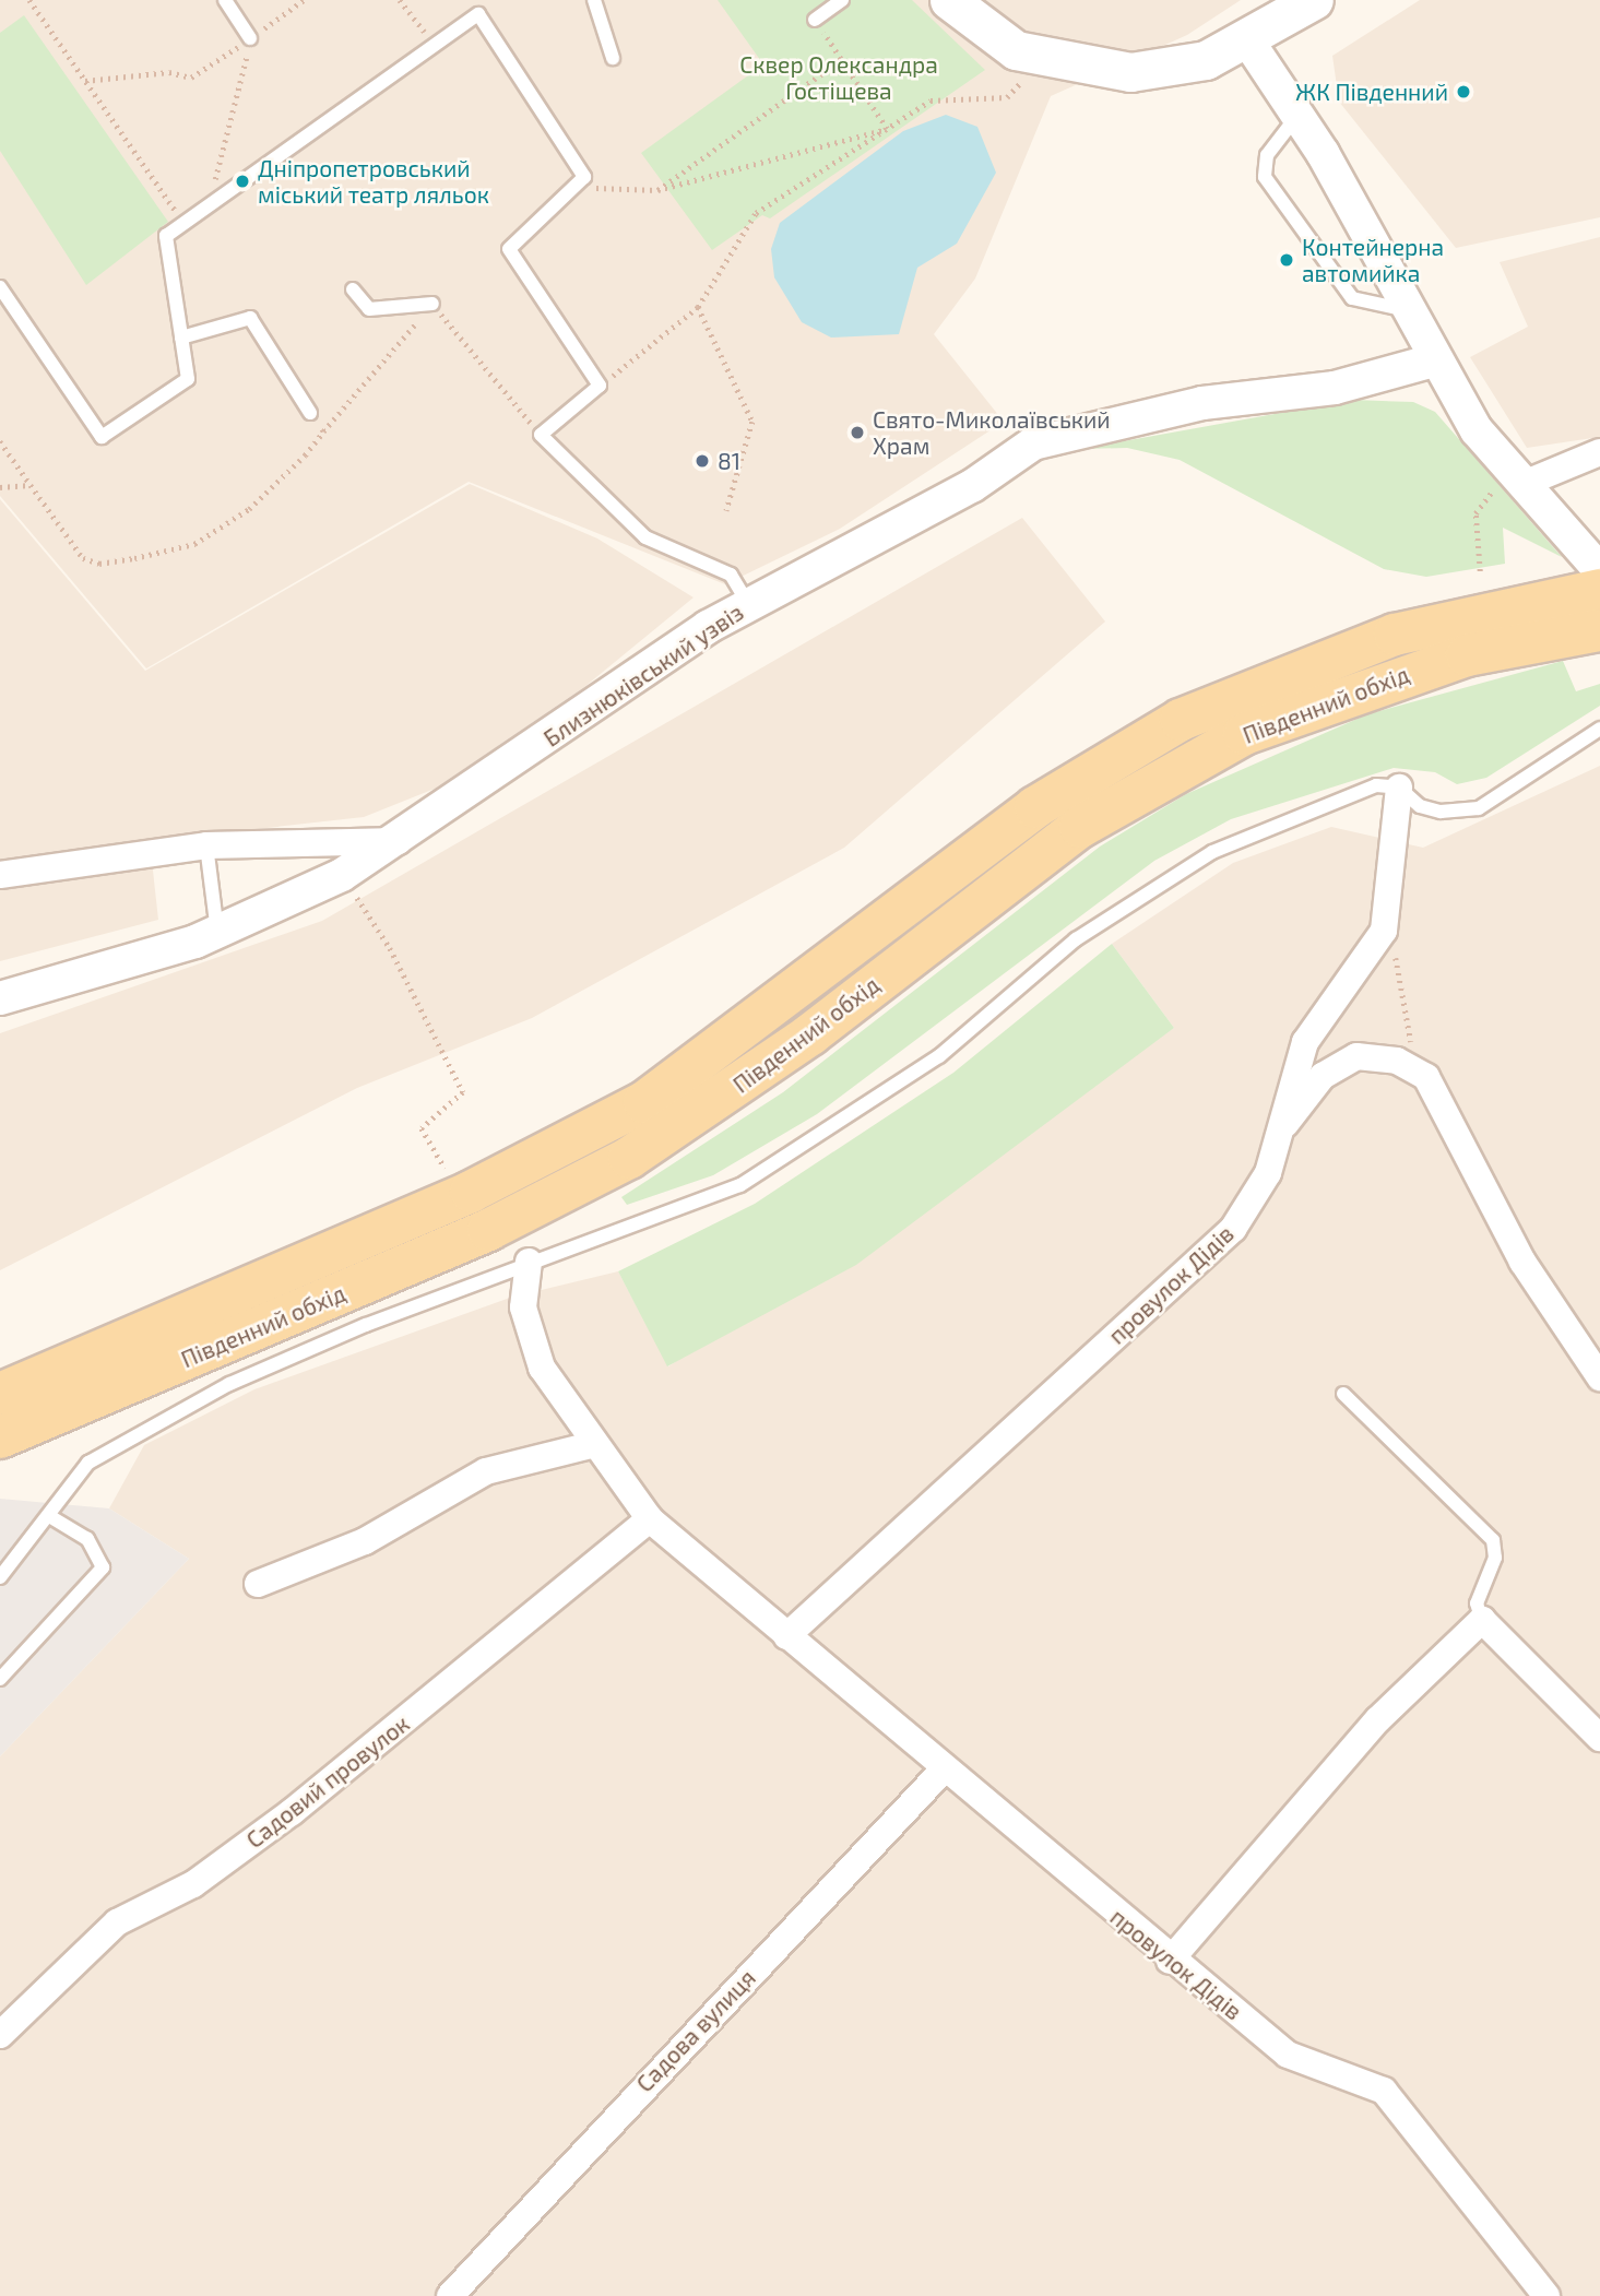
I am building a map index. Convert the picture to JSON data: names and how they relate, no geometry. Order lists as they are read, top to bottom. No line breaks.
{"streets":{"main road":["Південний обхід"],"street":["Близнюківський узвіз","провулок Дідів","Садовий провулок","Садова вулиця"]},"crossings":[["провулок Дідів","Садовий провулок"],["провулок Дідів","Садова вулиця"]],"parks":["Сквер Олександра Гостіщева"],"places":["ЖК Південний","Дніпропетровський міський театр ляльок","Контейнерна автомийка","Свято-Миколаївський Храм","81"]}
